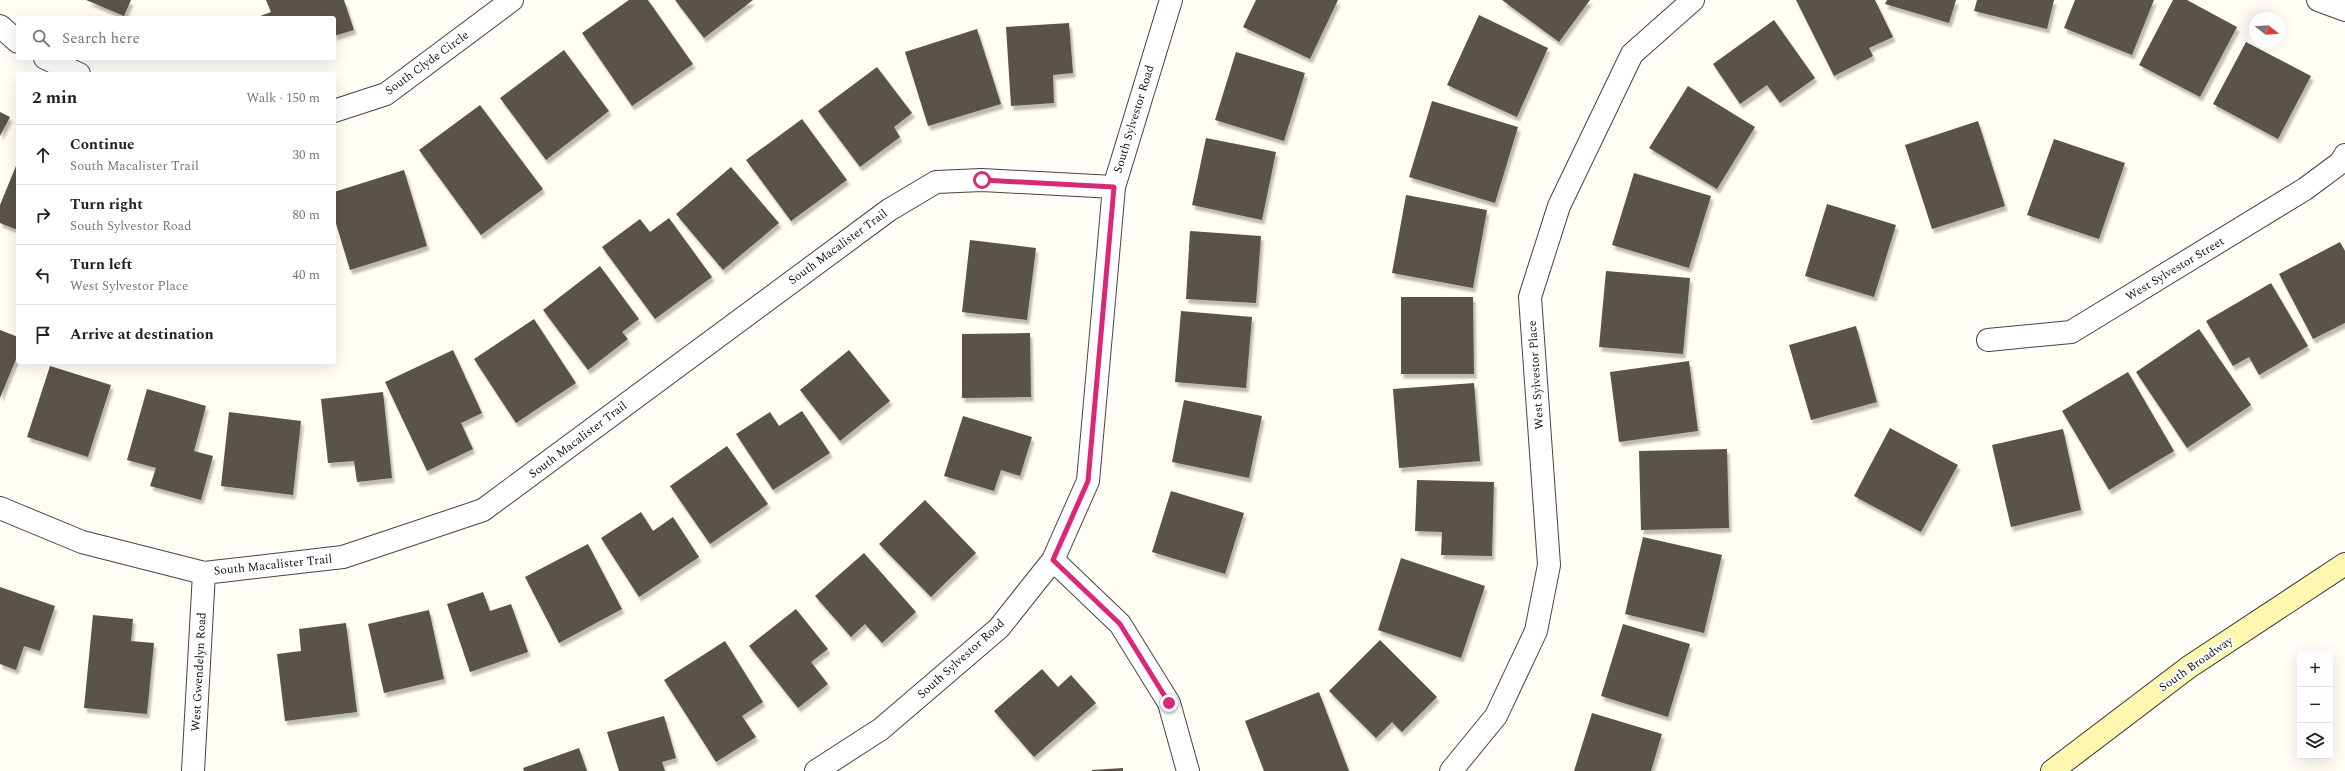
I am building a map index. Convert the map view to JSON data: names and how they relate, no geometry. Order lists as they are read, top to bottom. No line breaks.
{"streets":{"main road":["South Broadway"],"street":["South Clyde Circle","South Sylvestor Road","South Macalister Trail","West Sylvestor Street","West Sylvestor Place","West Gwendelyn Road"]},"crossings":[["South Sylvestor Road","South Macalister Trail"],["South Macalister Trail","West Gwendelyn Road"]],"north":"right","page":{"search":"Search here","heading":["2 min","Walk · 150 m"],"list":[["Continue","South Macalister Trail","30 m"],["Turn right","South Sylvestor Road","80 m"],["Turn left","West Sylvestor Place","40 m"],"Arrive at destination"],"map_buttons":["+","−"]}}
